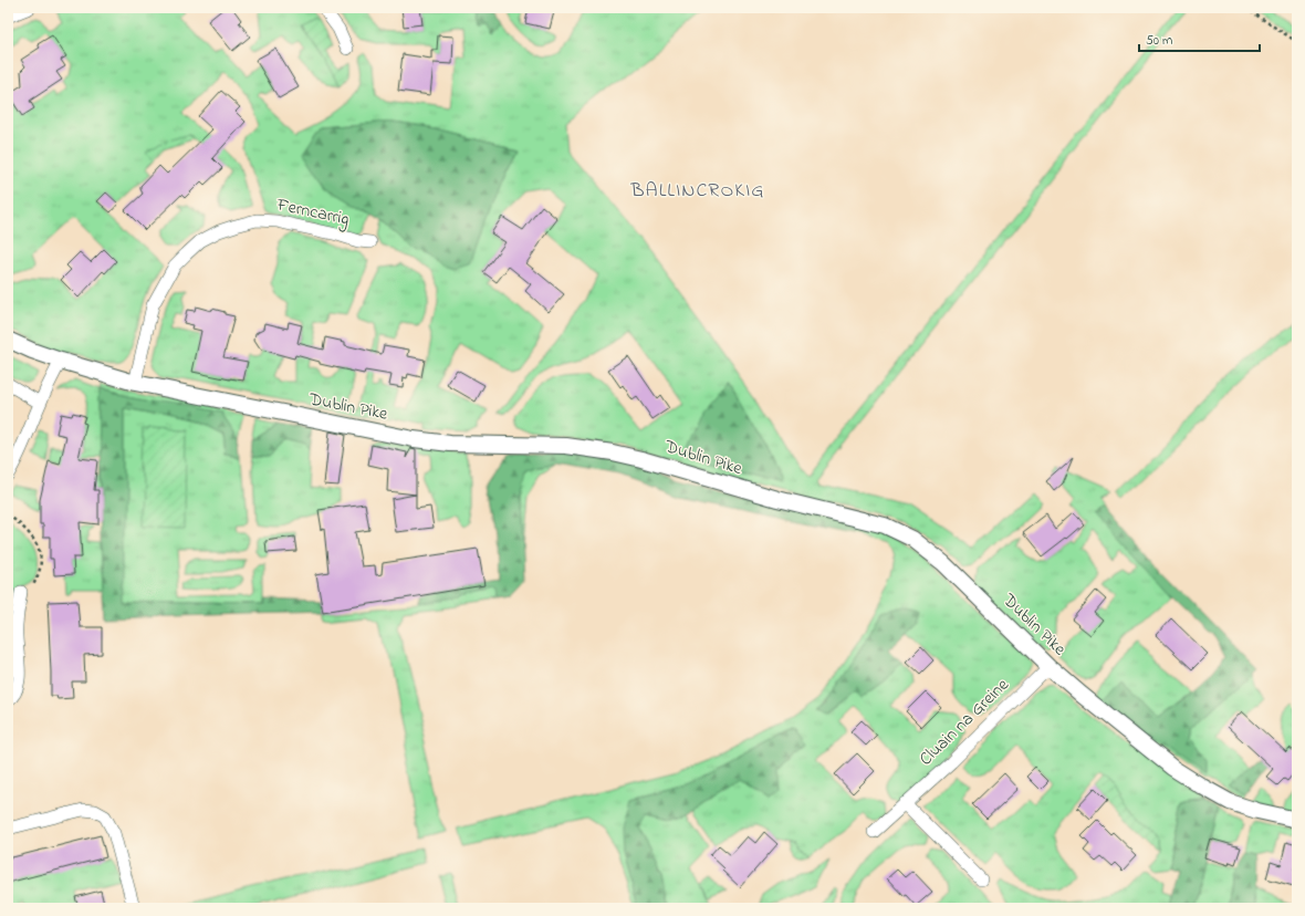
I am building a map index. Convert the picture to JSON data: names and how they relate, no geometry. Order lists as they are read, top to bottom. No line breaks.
{"streets":{"street":["Ferncarrig","Dublin Pike","Cluain na Greine"]},"crossings":[["Ferncarrig","Dublin Pike"],["Dublin Pike","Cluain na Greine"]],"districts":["BALLINCROKIG"],"scale_bar":"50 m"}
